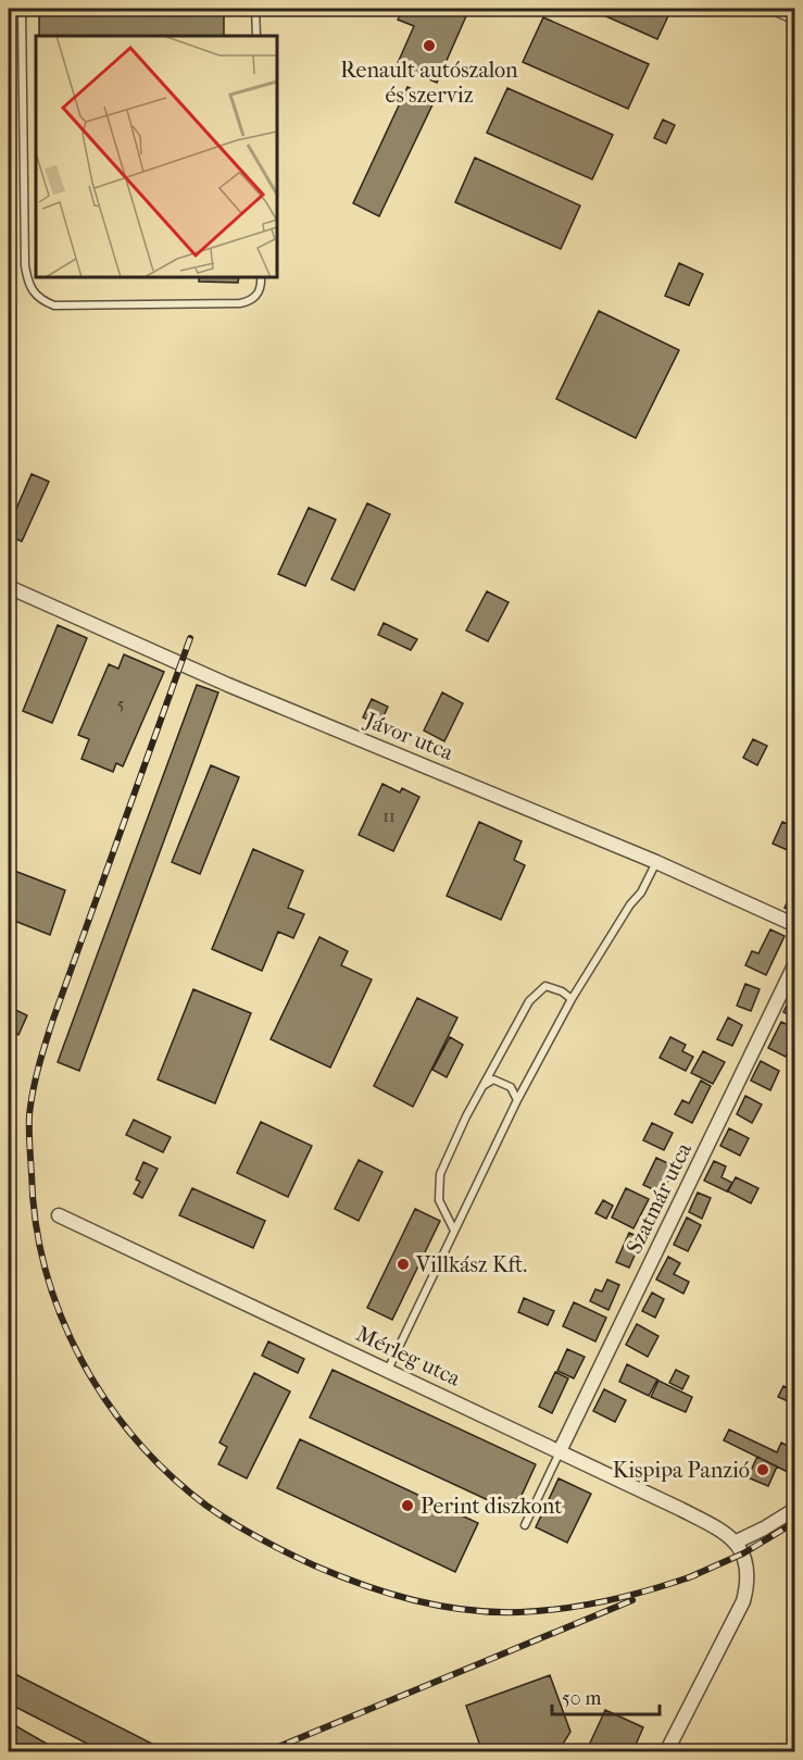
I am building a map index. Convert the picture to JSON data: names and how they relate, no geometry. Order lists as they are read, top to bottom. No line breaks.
{"streets":{"street":["Jávor utca","Szatmár utca","Mérleg utca"]},"crossings":[["Szatmár utca","Mérleg utca"]],"places":["Renault autószalon és szerviz","Villkász Kft.","Kispipa Panzió","Perint diszkont"],"house_numbers":["5","11"],"scale_bar":"50 m"}
